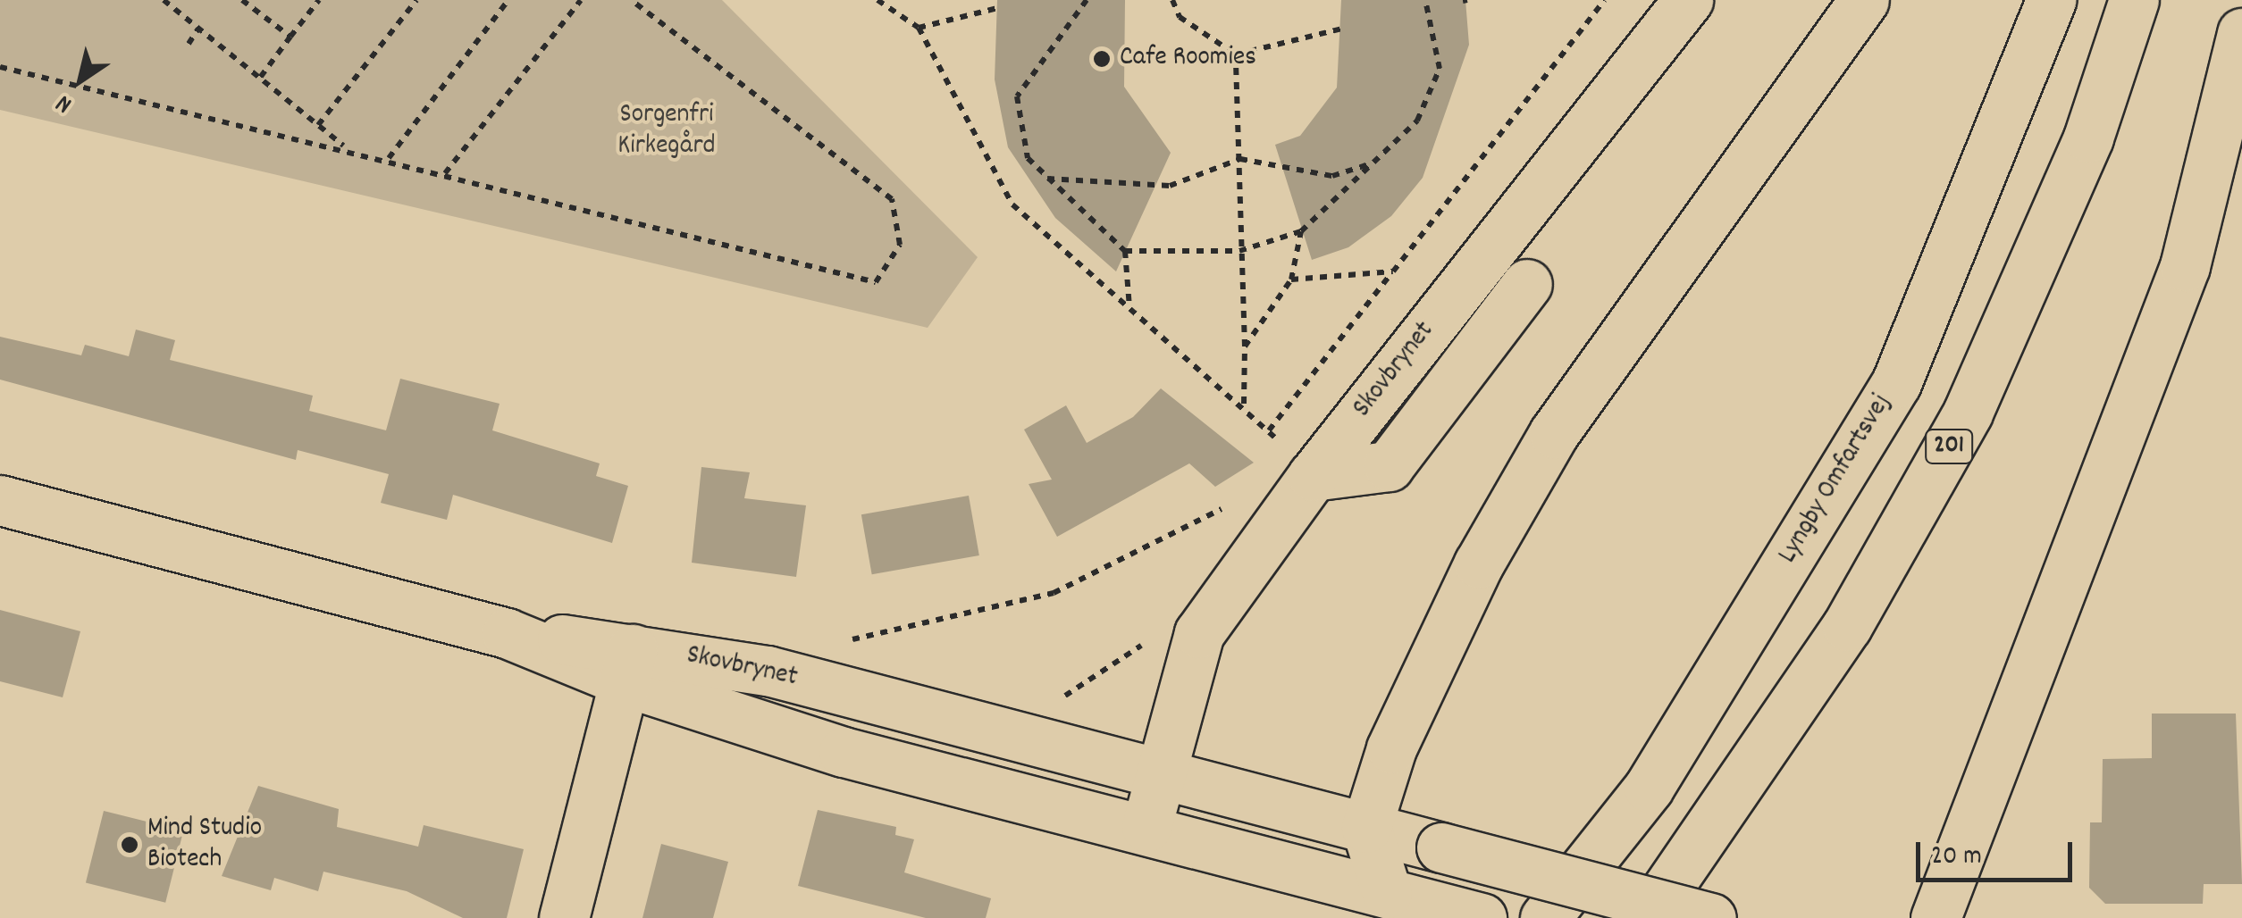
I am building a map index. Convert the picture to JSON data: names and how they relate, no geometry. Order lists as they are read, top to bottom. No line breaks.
{"streets":{"main road":["Skovbrynet","201","Lyngby Omfartsvej"]},"parks":["Sorgenfri Kirkegård"],"places":["Cafe Roomies","Mind Studio Biotech"],"scale_bar":"20 m","north":"bottom left"}
